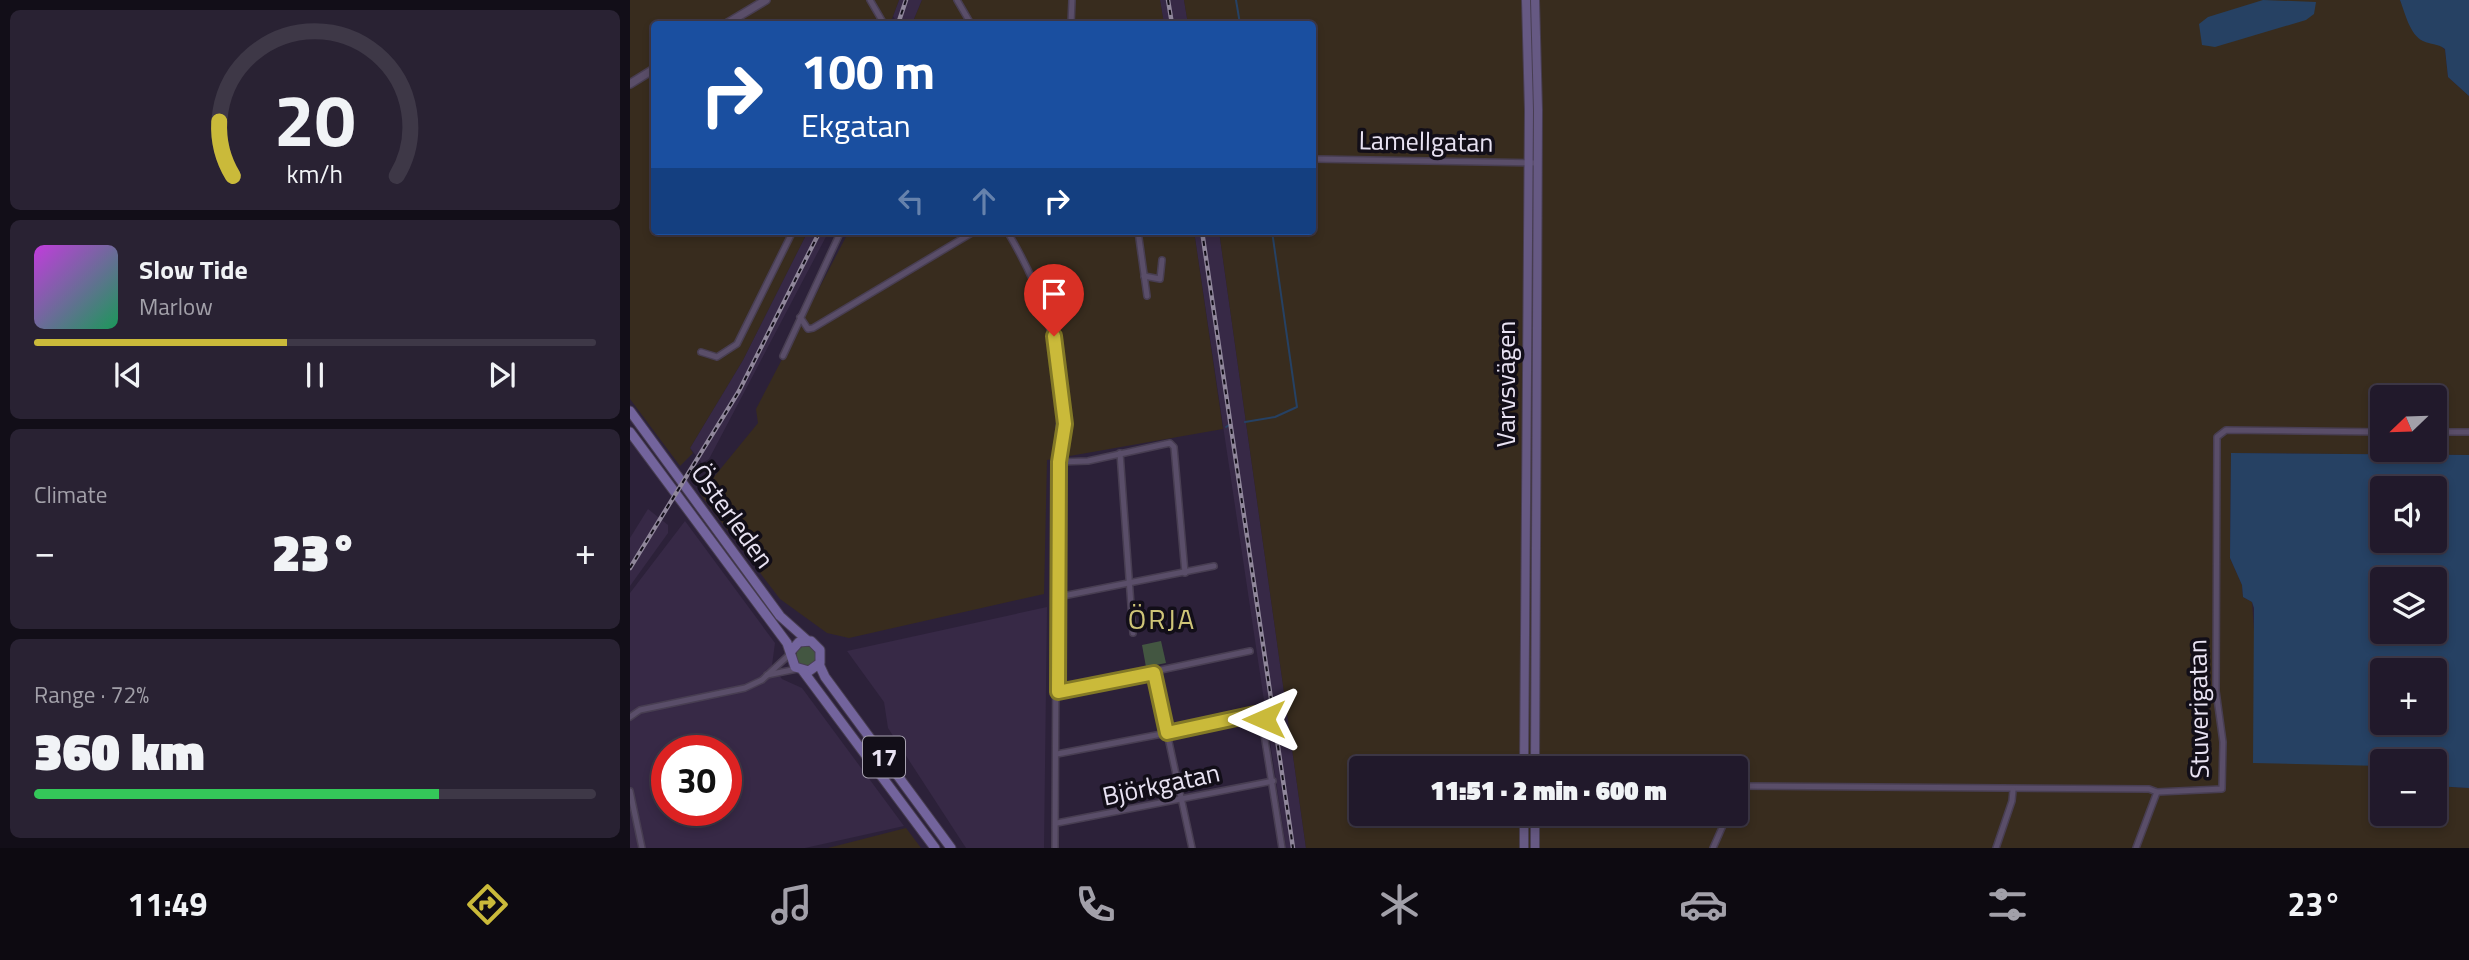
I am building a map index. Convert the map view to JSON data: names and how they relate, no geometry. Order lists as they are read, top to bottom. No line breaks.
{"streets":{"main road":["Varvsvägen","Österleden","17"],"street":["Lamellgatan","Stuverigatan","Björkgatan"]},"crossings":[["Lamellgatan","Varvsvägen"],["Österleden","17"]],"districts":["ÖRJA"],"north":"bottom left","page":{"turn":["100 m","Ekgatan"],"song":["Slow Tide","Marlow"],"map_buttons":["+","−"],"tile":["Climate",["Range · 72%","360 km"]],"heat":["−","23°","+"],"limit":"30","trip":"11:51 · 2 min · 600 m","tabs":["11:49","23°"],"gauge":["20","km/h"]}}
